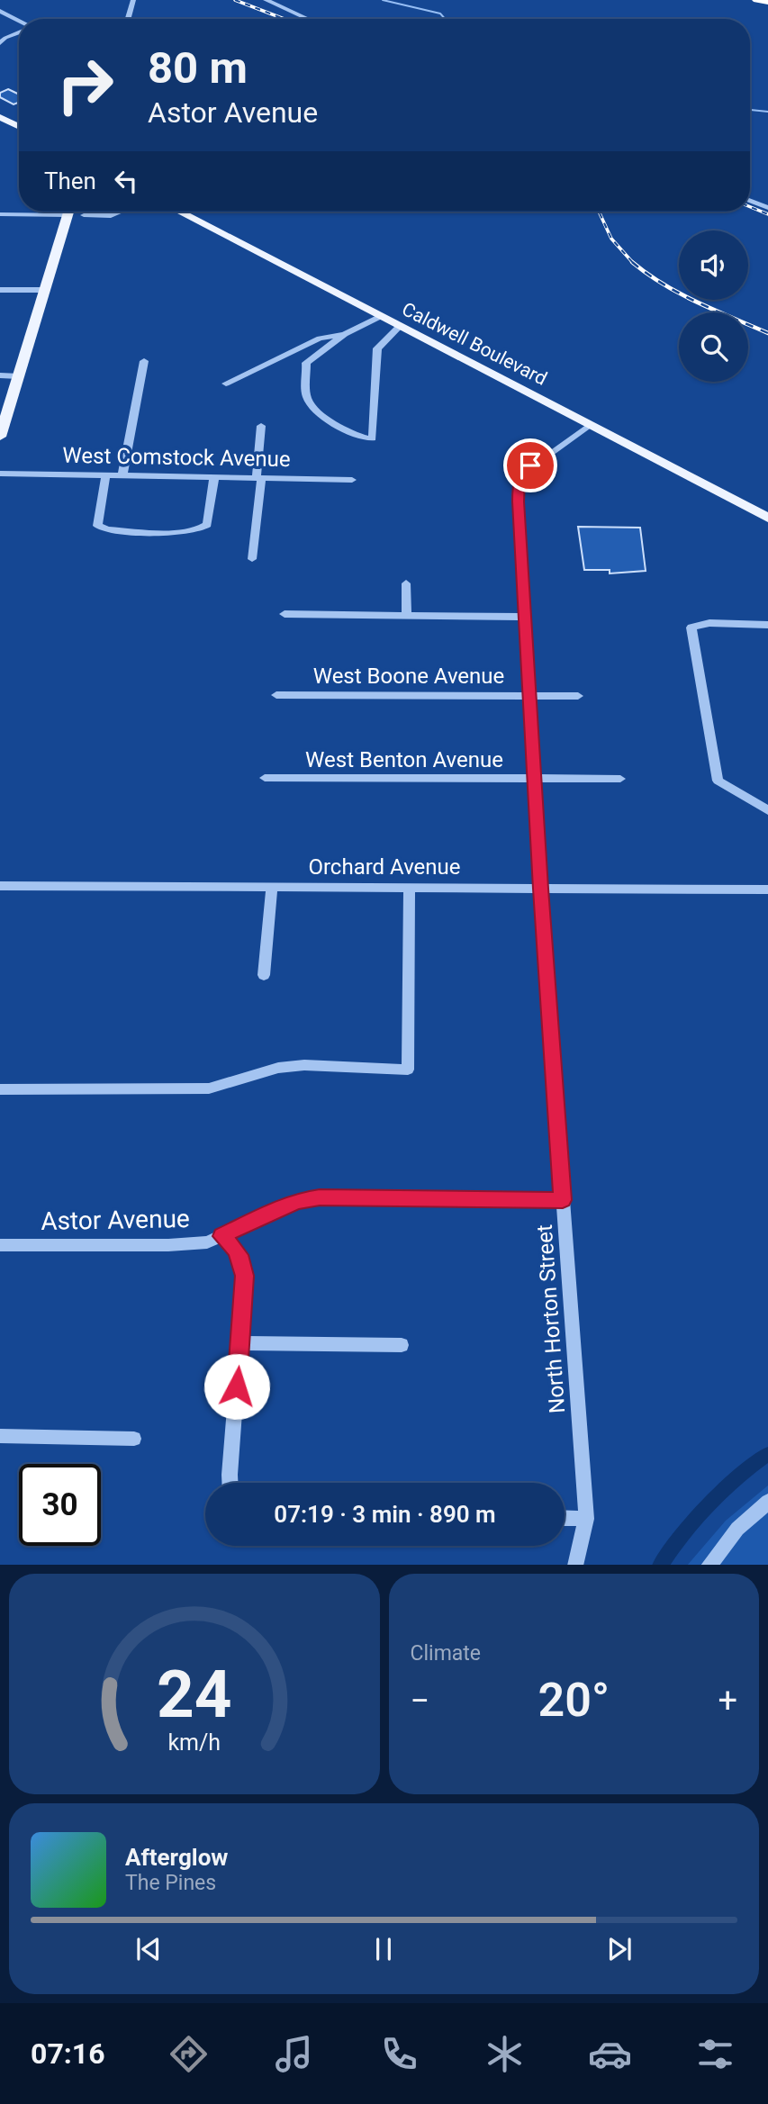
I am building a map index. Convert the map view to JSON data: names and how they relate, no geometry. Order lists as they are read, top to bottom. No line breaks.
{"streets":{"main road":["Caldwell Boulevard"],"street":["West Comstock Avenue","West Boone Avenue","West Benton Avenue","Orchard Avenue","Astor Avenue","North Horton Street"]},"crossings":[["Caldwell Boulevard","North Horton Street"],["West Boone Avenue","North Horton Street"],["West Benton Avenue","North Horton Street"],["Orchard Avenue","North Horton Street"],["Astor Avenue","North Horton Street"]],"page":{"turn":["80 m","Astor Avenue"],"then":"Then","limit":"30","trip":"07:19 · 3 min · 890 m","tile":"Climate","heat":["−","20°","+"],"song":["Afterglow","The Pines"],"tabs":"07:16","gauge":["24","km/h"]}}
